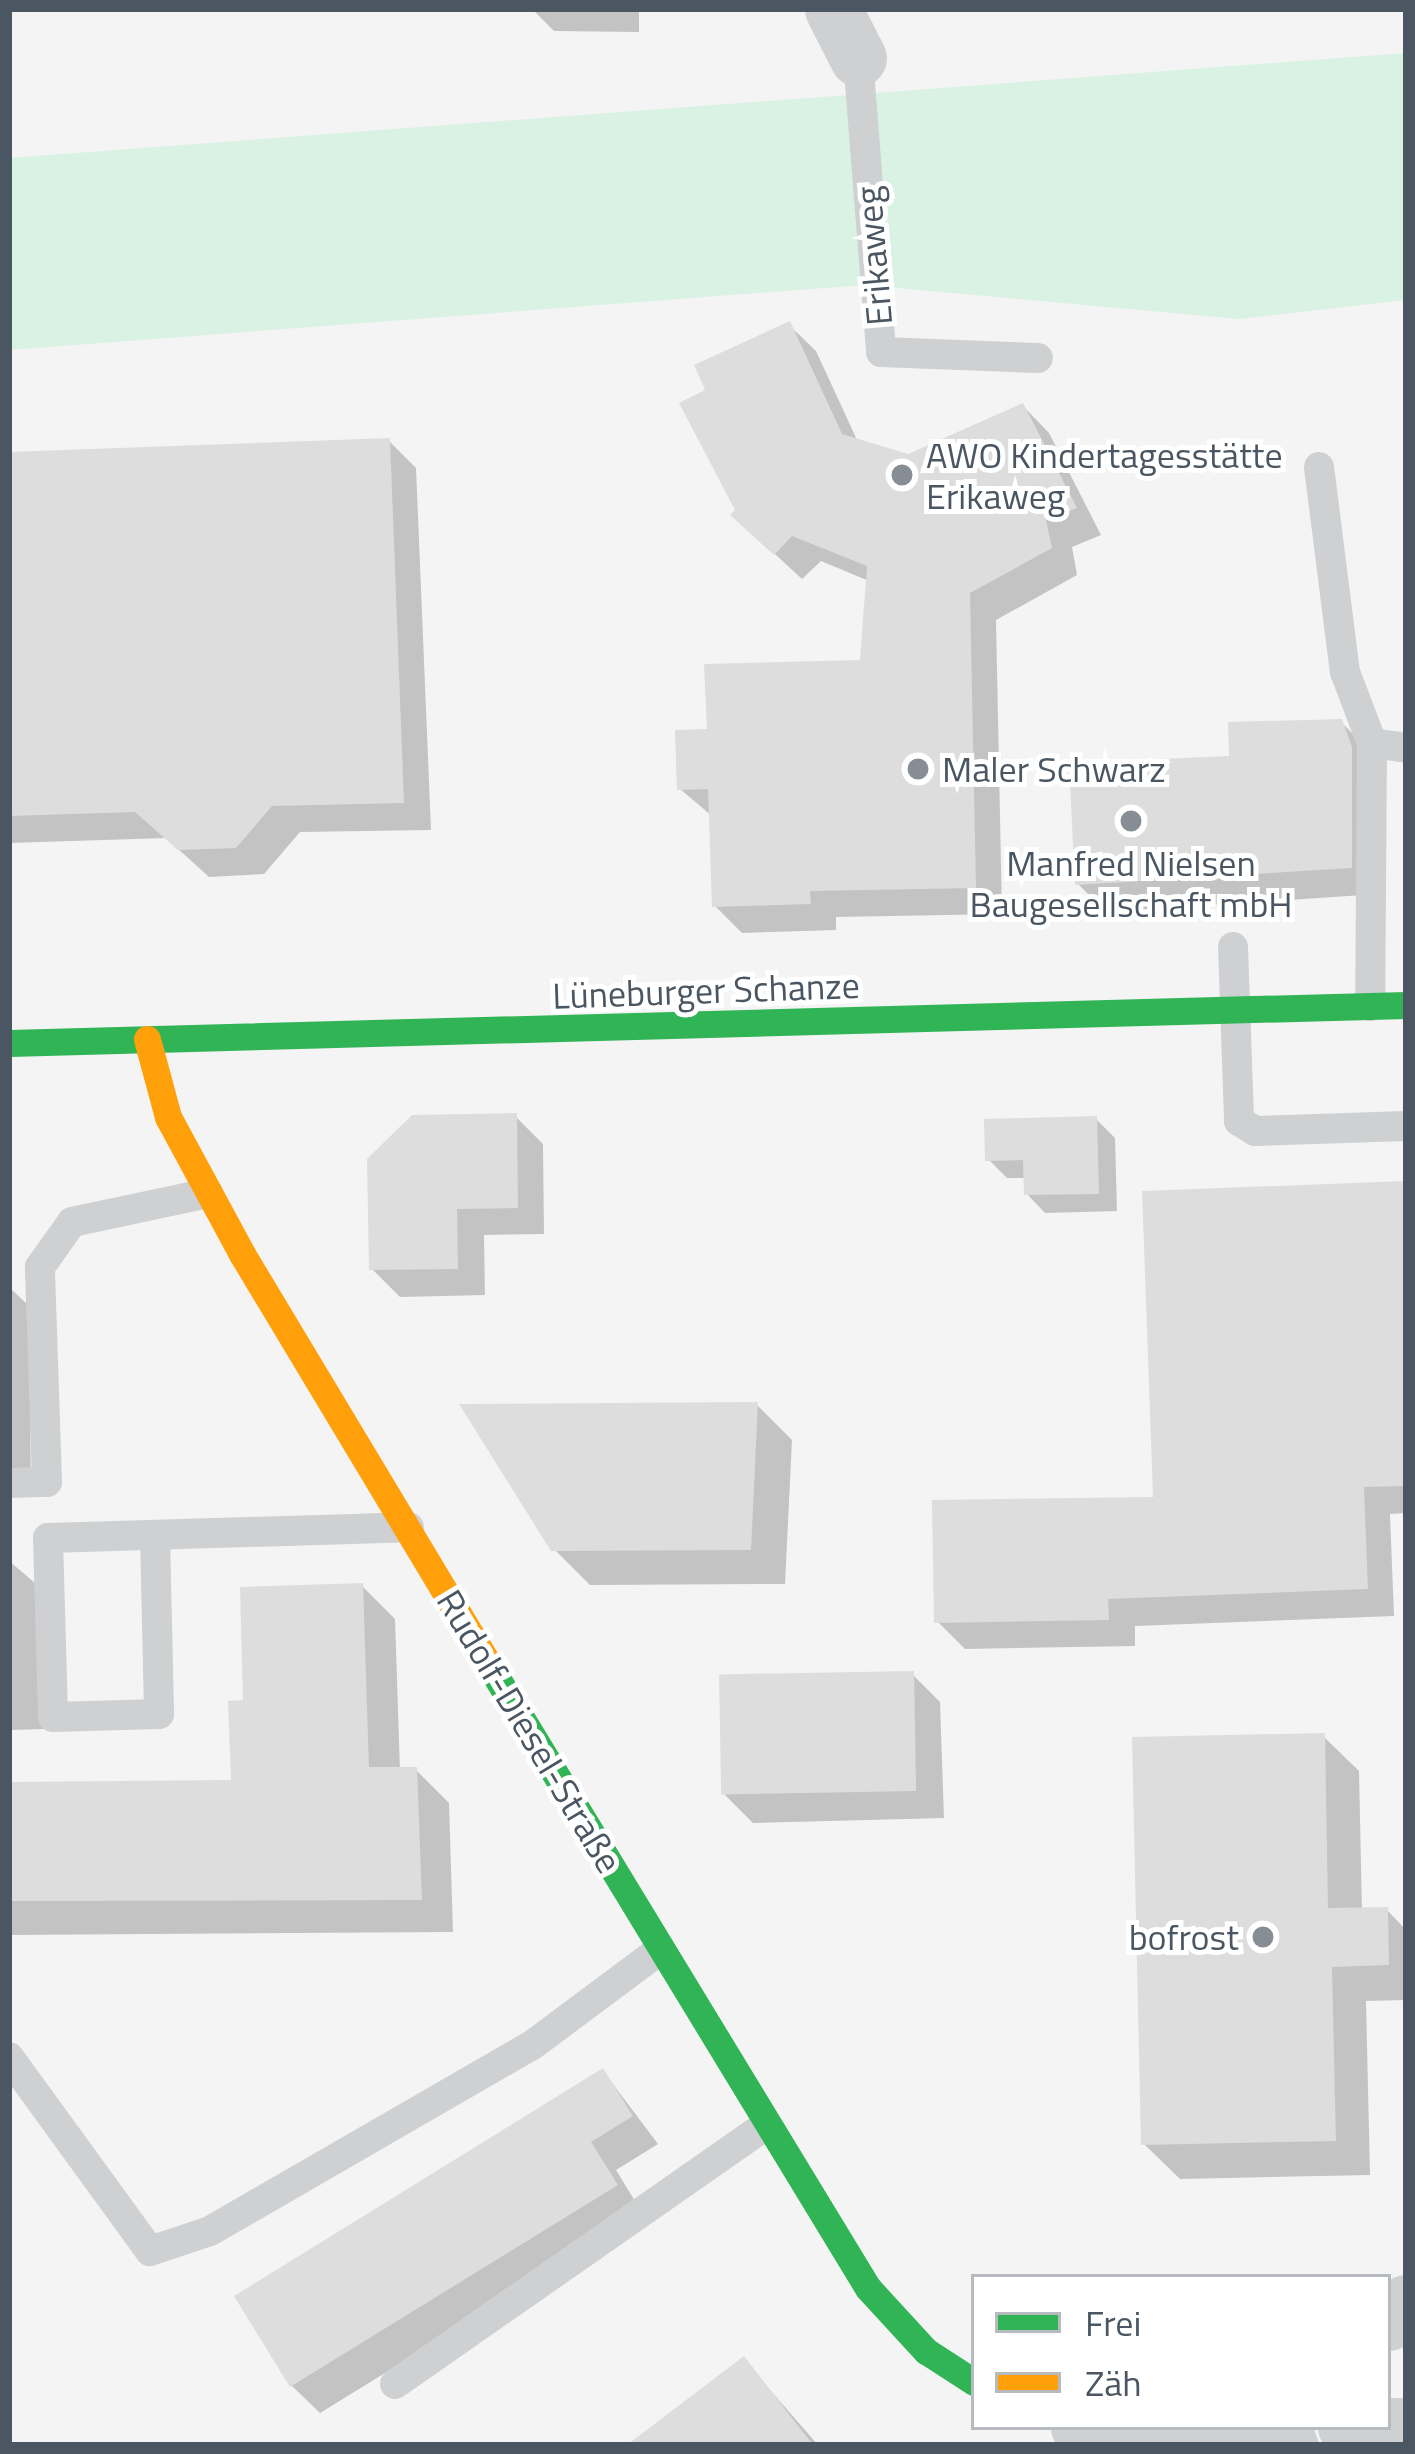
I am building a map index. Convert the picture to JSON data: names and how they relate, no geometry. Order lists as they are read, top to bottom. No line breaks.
{"streets":{"street":["Lüneburger Schanze","Rudolf-Diesel-Straße"],"lane":["Erikaweg"]},"crossings":[["Lüneburger Schanze","Rudolf-Diesel-Straße"]],"places":["AWO Kindertagesstätte Erikaweg","Maler Schwarz","Manfred Nielsen Baugesellschaft mbH","bofrost"],"legend":["Frei","Zäh"]}
